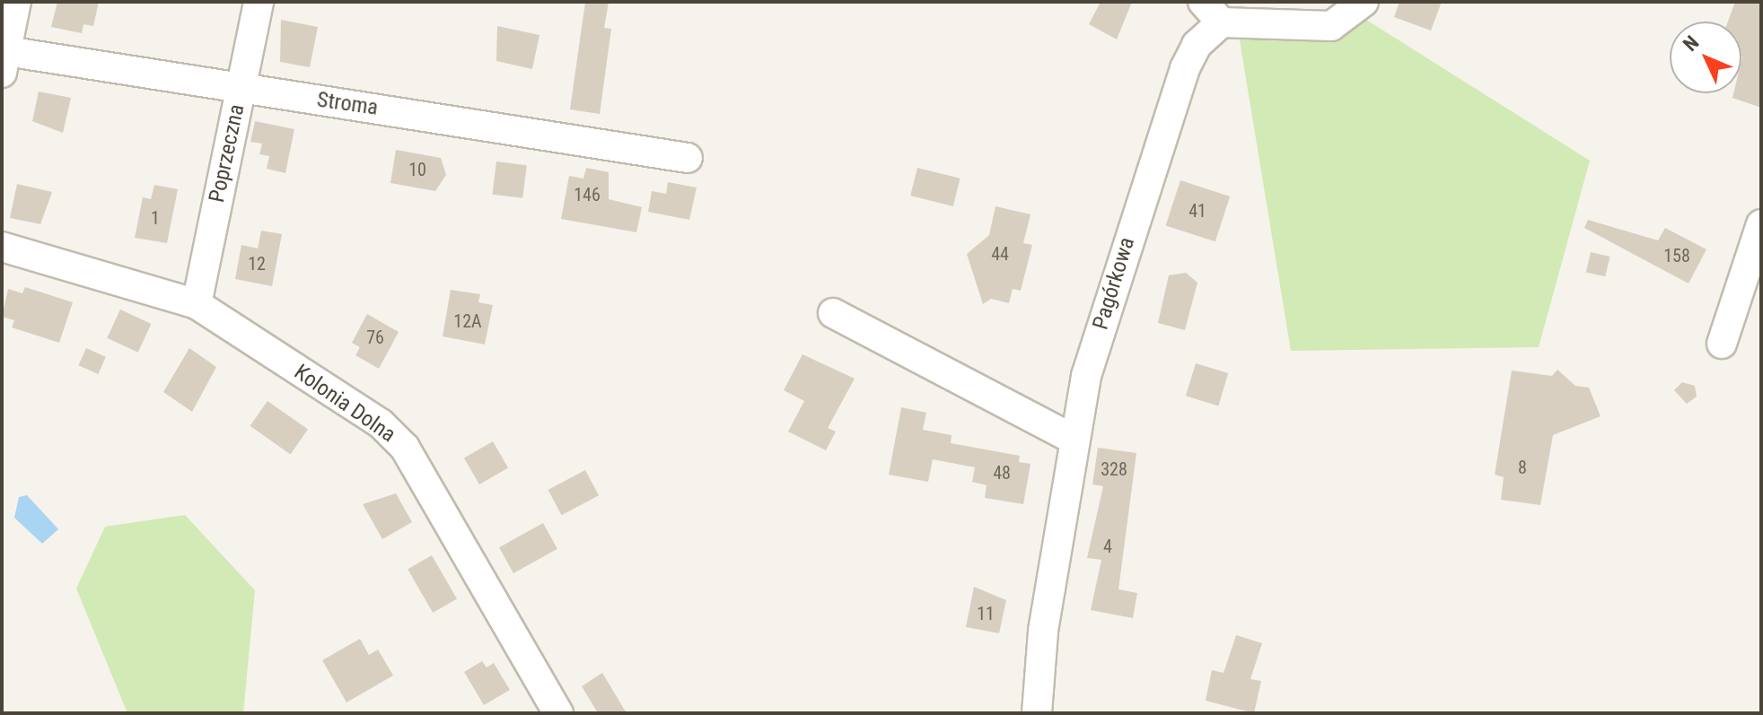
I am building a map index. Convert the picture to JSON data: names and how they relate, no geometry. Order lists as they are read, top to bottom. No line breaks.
{"streets":{"street":["Stroma","Poprzeczna","Pagórkowa","Kolonia Dolna"]},"crossings":[["Stroma","Poprzeczna"],["Poprzeczna","Kolonia Dolna"]],"house_numbers":["10","146","41","1","44","158","12","12A","76","8","328","48","4","11"],"north":"top left"}
